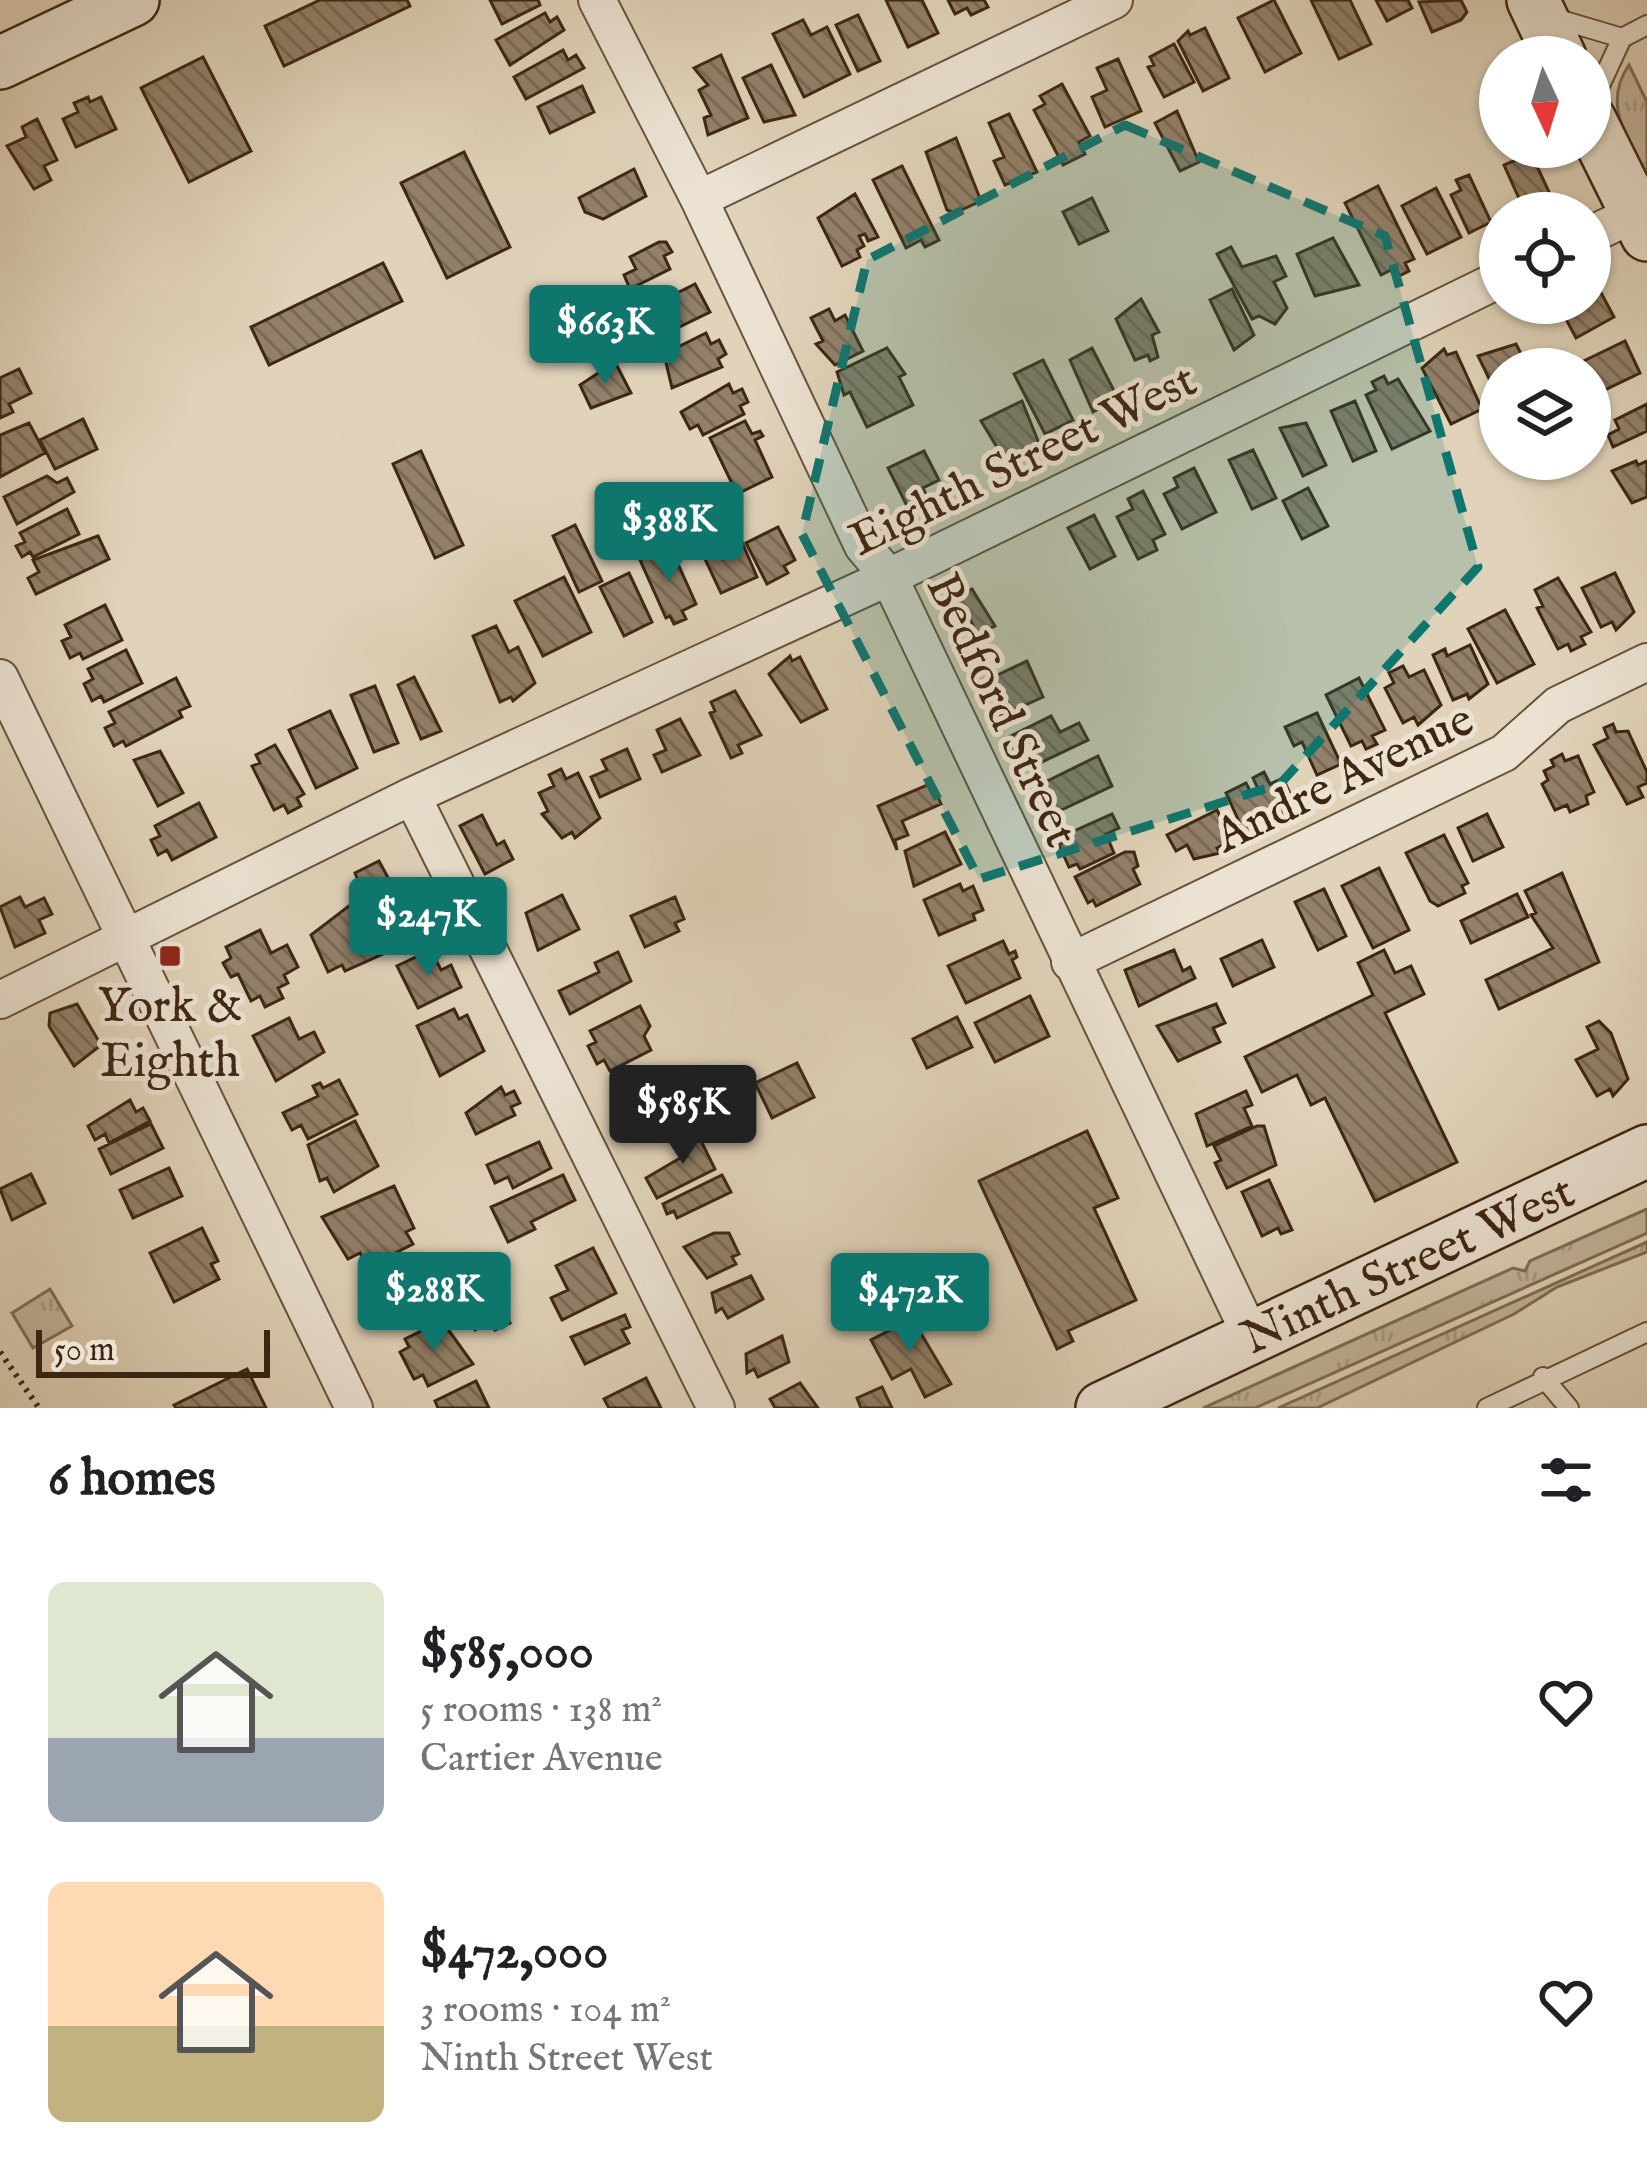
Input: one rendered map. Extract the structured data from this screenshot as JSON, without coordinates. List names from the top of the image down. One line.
{"streets":{"main road":["Ninth Street West"],"street":["Eighth Street West","Bedford Street","Andre Avenue"]},"crossings":[["Eighth Street West","Bedford Street"],["Bedford Street","Andre Avenue"],["Bedford Street","Ninth Street West"]],"places":{"transit":["York & Eighth"]},"scale_bar":"50 m","north":"bottom","page":{"price":["$663K","$388K","$247K","$585K","$288K","$472K"],"scale":"50 m","heading":"6 homes","list":[{"name":"$585,000","note":"5 rooms · 138 m² · Cartier Avenue"},{"name":"$472,000","note":"3 rooms · 104 m² · Ninth Street West"}]}}
